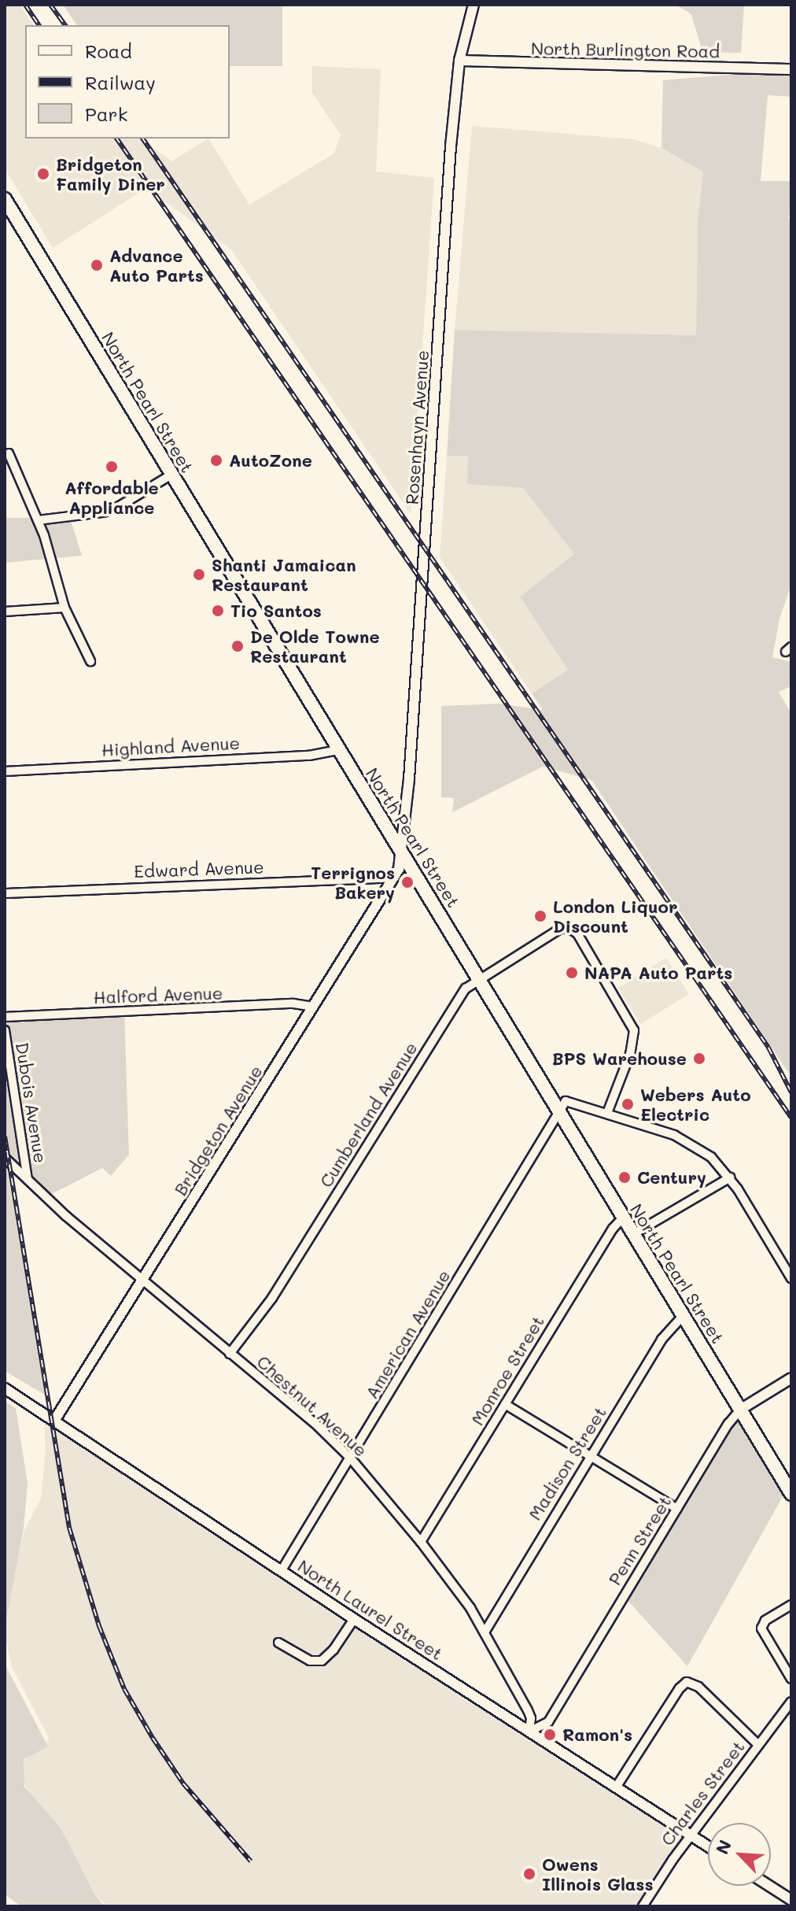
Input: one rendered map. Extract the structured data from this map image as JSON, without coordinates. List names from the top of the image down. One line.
{"streets":{"main road":["North Pearl Street"],"street":["North Burlington Road","Rosenhayn Avenue","Highland Avenue","Edward Avenue","Halford Avenue","Dubois Avenue","Cumberland Avenue","Bridgeton Avenue","American Avenue","Monroe Street","Chestnut Avenue","Madison Street","Penn Street","North Laurel Street","Charles Street"]},"crossings":[["North Burlington Road","Rosenhayn Avenue"],["North Pearl Street","Rosenhayn Avenue"],["North Pearl Street","Highland Avenue"],["North Pearl Street","Cumberland Avenue"],["North Pearl Street","Bridgeton Avenue"],["North Pearl Street","American Avenue"],["North Pearl Street","Monroe Street"],["North Pearl Street","Madison Street"],["North Pearl Street","Penn Street"],["Rosenhayn Avenue","Bridgeton Avenue"],["Edward Avenue","Bridgeton Avenue"],["Halford Avenue","Bridgeton Avenue"],["Dubois Avenue","Chestnut Avenue"],["Cumberland Avenue","Chestnut Avenue"],["Bridgeton Avenue","Chestnut Avenue"],["Bridgeton Avenue","North Laurel Street"],["American Avenue","Chestnut Avenue"],["American Avenue","North Laurel Street"],["Monroe Street","Chestnut Avenue"],["Chestnut Avenue","Madison Street"],["Chestnut Avenue","Penn Street"],["Chestnut Avenue","North Laurel Street"],["Penn Street","North Laurel Street"],["North Laurel Street","Charles Street"]],"places":["Bridgeton Family Diner","Advance Auto Parts","AutoZone","Affordable Appliance","Shanti Jamaican Restaurant","Tio Santos","De Olde Towne Restaurant","Terrignos Bakery","London Liquor Discount","NAPA Auto Parts","BPS Warehouse","Webers Auto Electric","Century","Ramon's","Owens Illinois Glass"],"legend":["Road","Railway","Park"],"north":"top left"}
